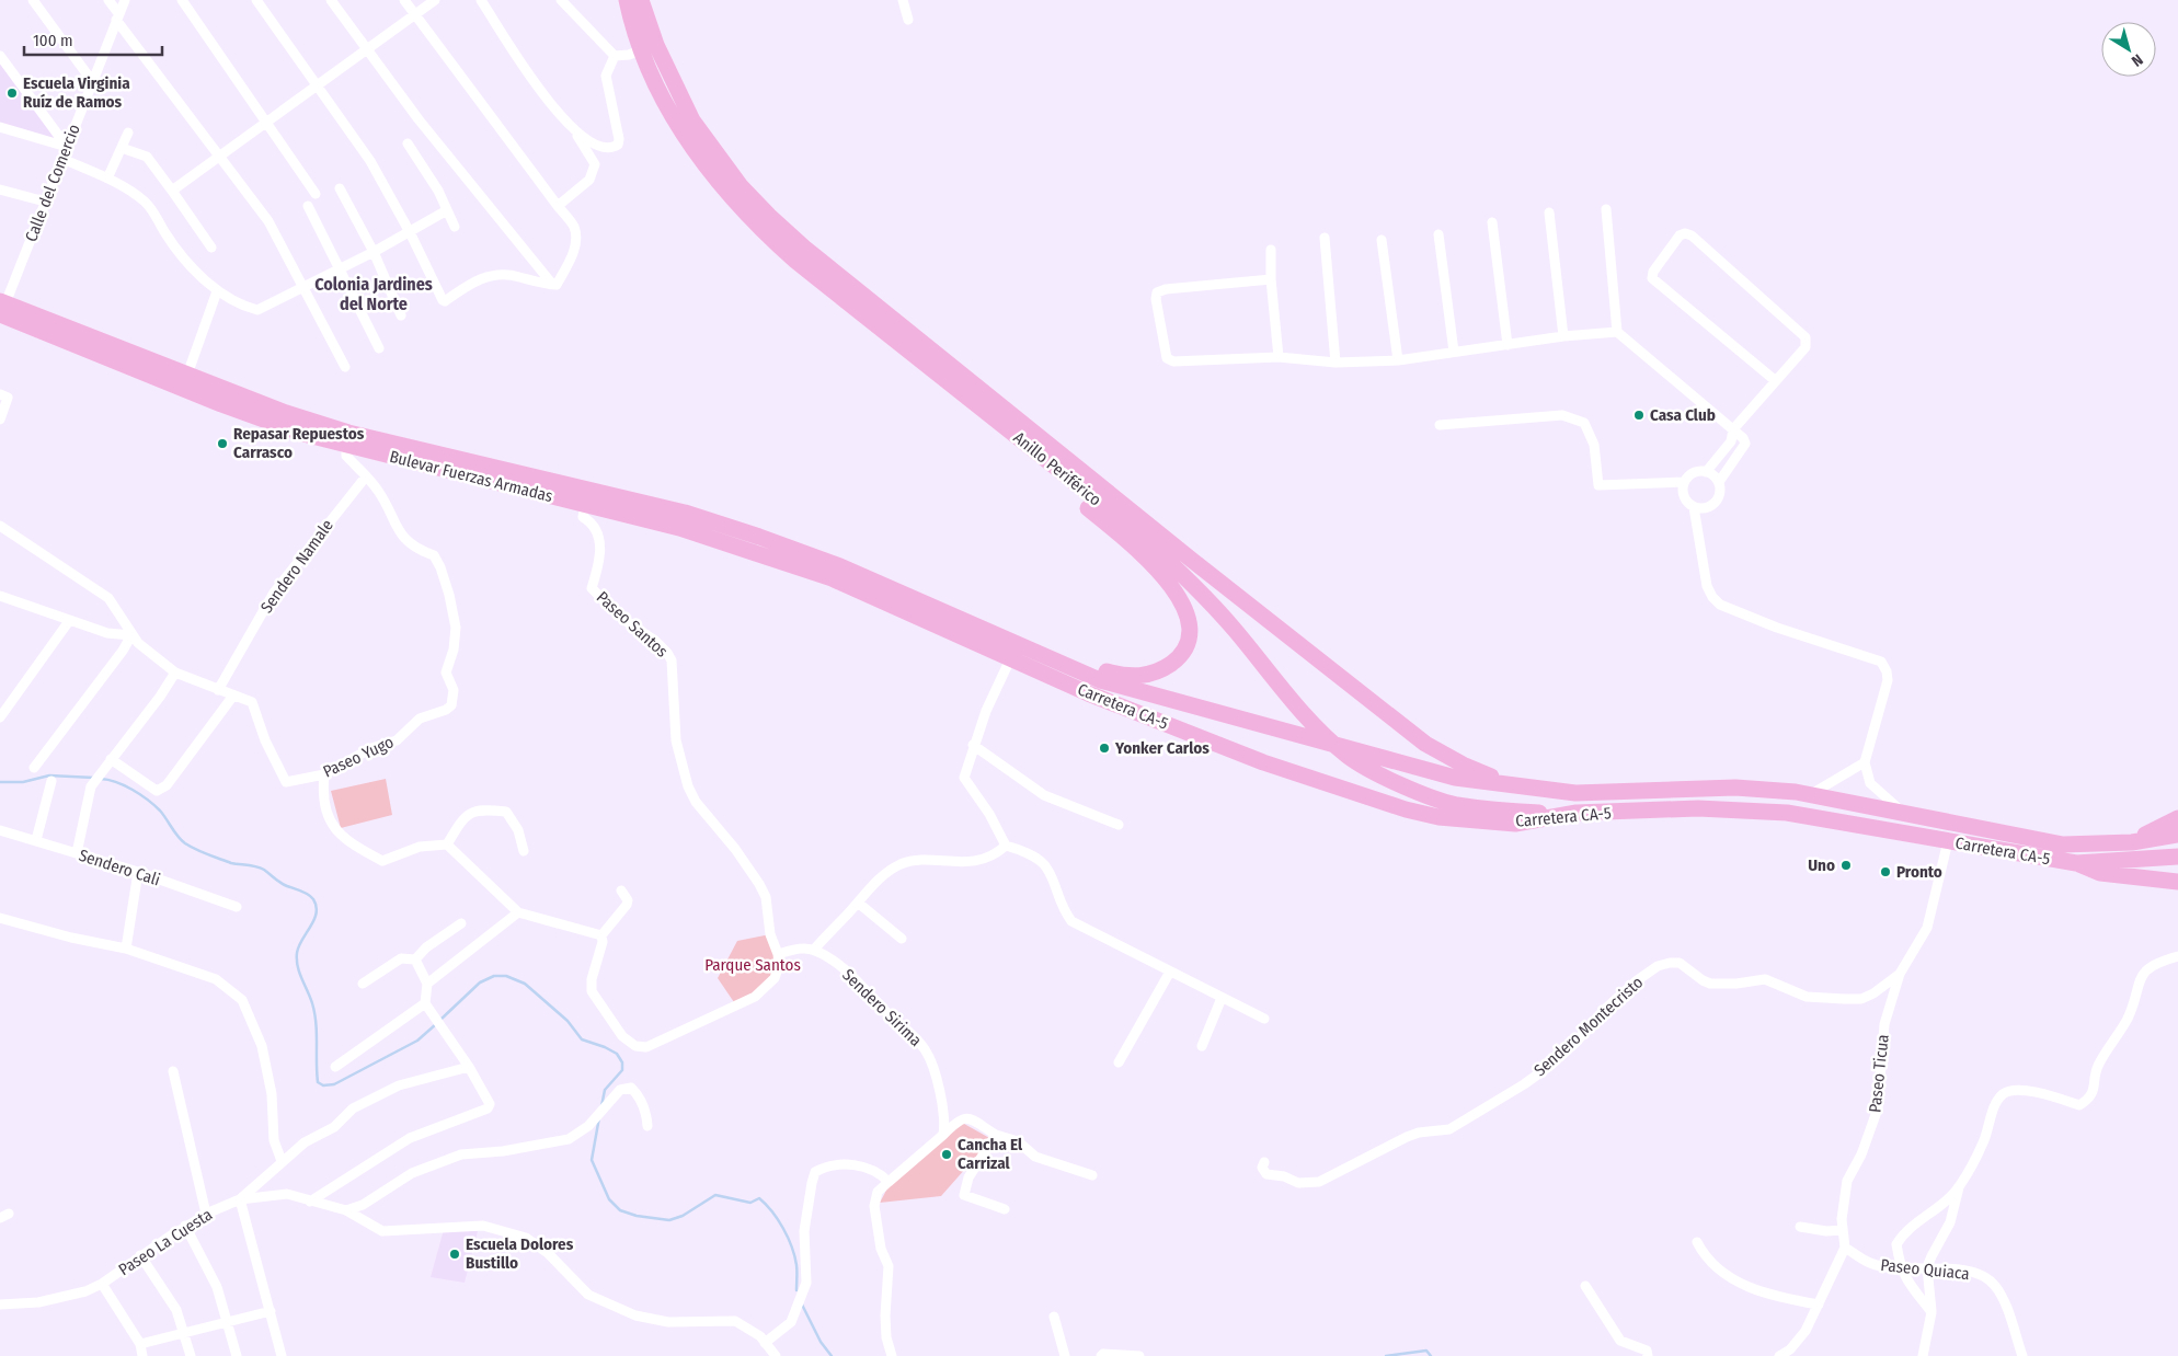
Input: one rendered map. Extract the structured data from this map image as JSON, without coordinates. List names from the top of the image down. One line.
{"streets":{"highway":["Anillo Periférico","Bulevar Fuerzas Armadas","Carretera CA-5"],"street":["Calle del Comercio","Sendero Namale","Paseo Santos","Paseo Yugo","Sendero Cali","Sendero Sirima","Sendero Montecristo","Paseo Ticua","Paseo La Cuesta","Paseo Quiaca"]},"crossings":[["Calle del Comercio","Bulevar Fuerzas Armadas"],["Anillo Periférico","Carretera CA-5"],["Bulevar Fuerzas Armadas","Paseo Santos"],["Bulevar Fuerzas Armadas","Carretera CA-5"],["Bulevar Fuerzas Armadas","Paseo Yugo"],["Sendero Namale","Paseo Yugo"],["Carretera CA-5","Paseo Ticua"],["Sendero Montecristo","Paseo Ticua"],["Paseo Ticua","Paseo Quiaca"]],"districts":["Colonia Jardines del Norte"],"parks":["Parque Santos"],"places":["Escuela Virginia Ruíz de Ramos","Casa Club","Repasar Repuestos Carrasco","Yonker Carlos","Uno","Pronto","Cancha El Carrizal","Escuela Dolores Bustillo"],"scale_bar":"100 m","north":"bottom right"}
